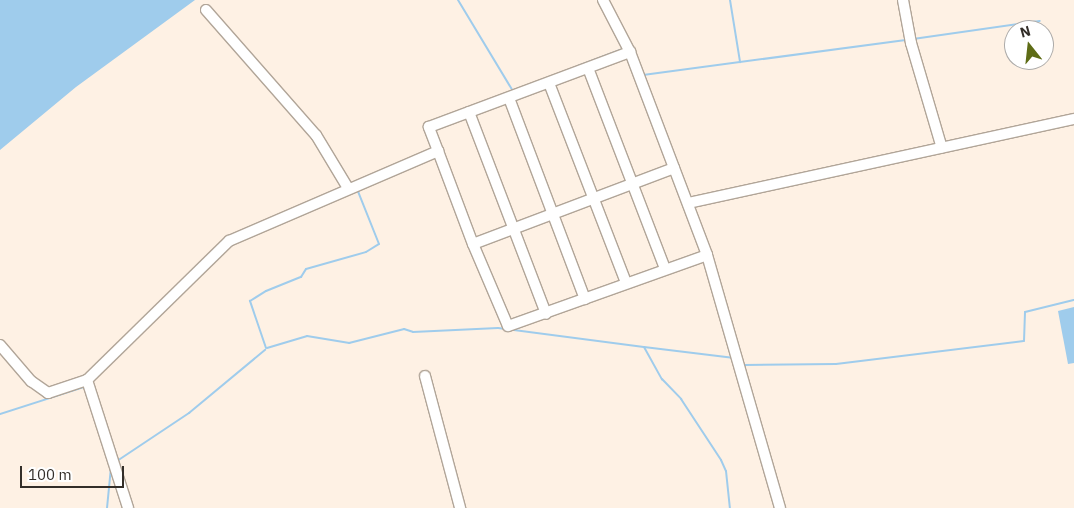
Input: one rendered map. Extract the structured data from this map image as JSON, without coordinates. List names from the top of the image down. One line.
{"scale_bar":"100 m","north":"top"}
